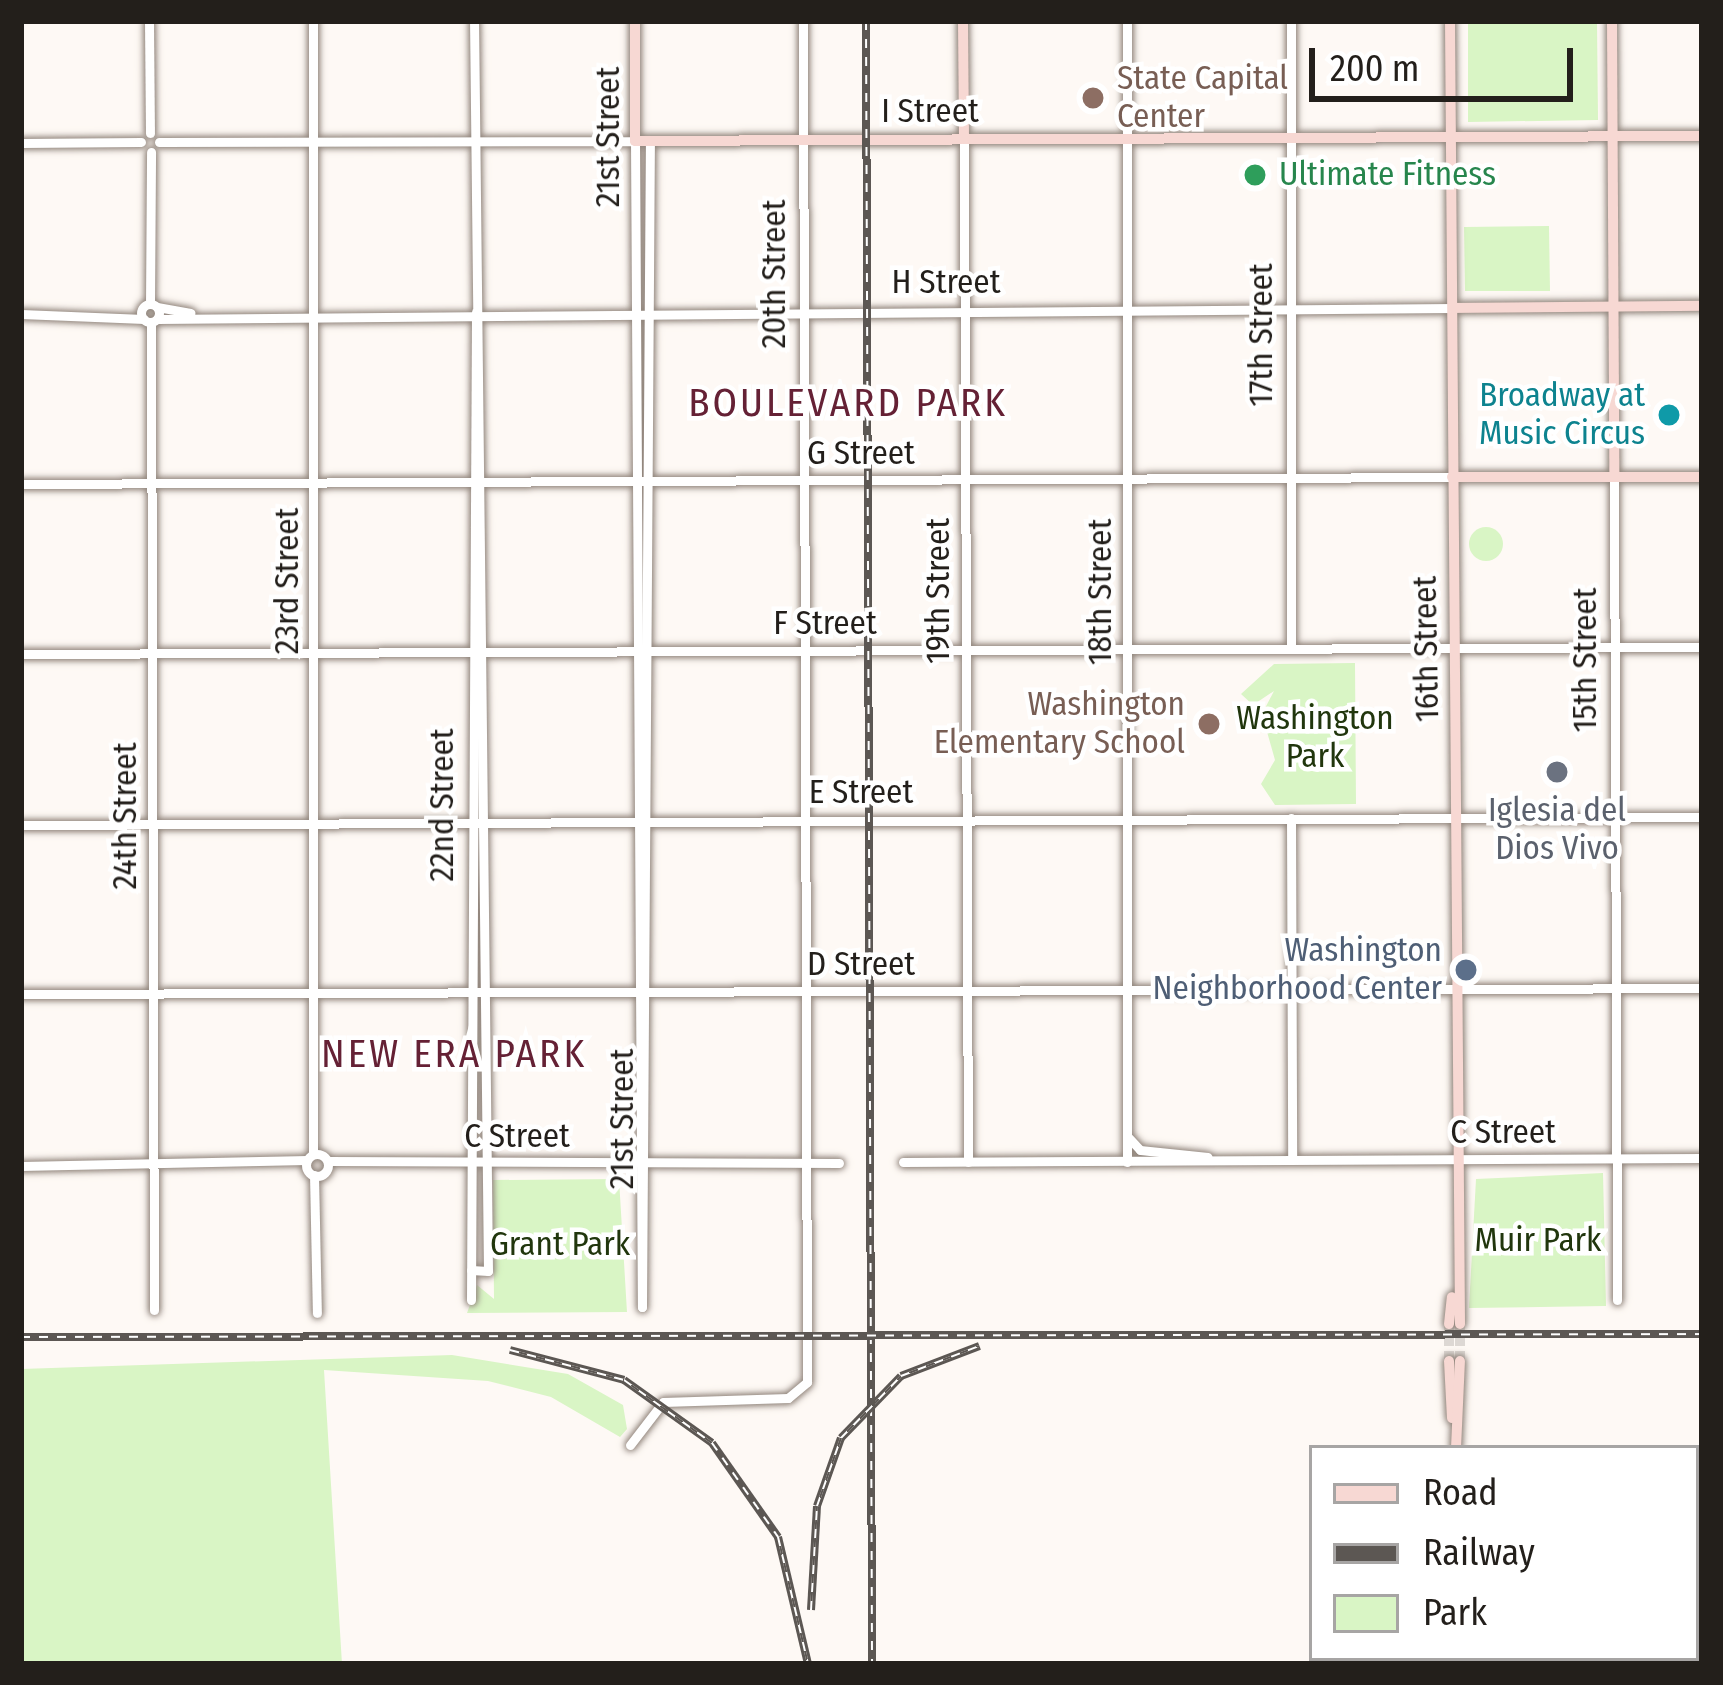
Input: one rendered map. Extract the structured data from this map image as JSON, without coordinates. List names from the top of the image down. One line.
{"streets":{"main road":["I Street","21st Street","H Street","G Street","19th Street","16th Street","15th Street"],"street":["20th Street","17th Street","23rd Street","18th Street","F Street","E Street","22nd Street","24th Street","D Street","C Street"]},"crossings":[["I Street","21st Street"],["I Street","20th Street"],["I Street","17th Street"],["I Street","23rd Street"],["I Street","19th Street"],["I Street","18th Street"],["I Street","16th Street"],["I Street","15th Street"],["I Street","22nd Street"],["I Street","24th Street"],["21st Street","H Street"],["21st Street","G Street"],["21st Street","F Street"],["21st Street","E Street"],["21st Street","D Street"],["21st Street","C Street"],["20th Street","H Street"],["20th Street","G Street"],["20th Street","F Street"],["20th Street","E Street"],["20th Street","D Street"],["20th Street","C Street"],["H Street","17th Street"],["H Street","23rd Street"],["H Street","19th Street"],["H Street","18th Street"],["H Street","16th Street"],["H Street","15th Street"],["H Street","22nd Street"],["H Street","24th Street"],["17th Street","G Street"],["17th Street","F Street"],["G Street","23rd Street"],["G Street","19th Street"],["G Street","18th Street"],["G Street","16th Street"],["G Street","15th Street"],["G Street","22nd Street"],["G Street","24th Street"],["23rd Street","F Street"],["23rd Street","E Street"],["23rd Street","D Street"],["23rd Street","C Street"],["19th Street","F Street"],["19th Street","E Street"],["19th Street","D Street"],["19th Street","C Street"],["18th Street","F Street"],["18th Street","E Street"],["18th Street","D Street"],["18th Street","C Street"],["F Street","16th Street"],["F Street","15th Street"],["F Street","22nd Street"],["F Street","24th Street"],["16th Street","E Street"],["16th Street","D Street"],["16th Street","C Street"],["15th Street","E Street"],["15th Street","D Street"],["15th Street","C Street"],["E Street","22nd Street"],["E Street","24th Street"],["22nd Street","D Street"],["22nd Street","C Street"],["24th Street","D Street"],["24th Street","C Street"]],"districts":["BOULEVARD PARK","NEW ERA PARK"],"parks":["Washington Park","Muir Park","Grant Park"],"places":["State Capital Center","Ultimate Fitness","Broadway at Music Circus","Washington Elementary School","Iglesia del Dios Vivo","Washington Neighborhood Center"],"legend":["Road","Railway","Park"],"scale_bar":"200 m"}
